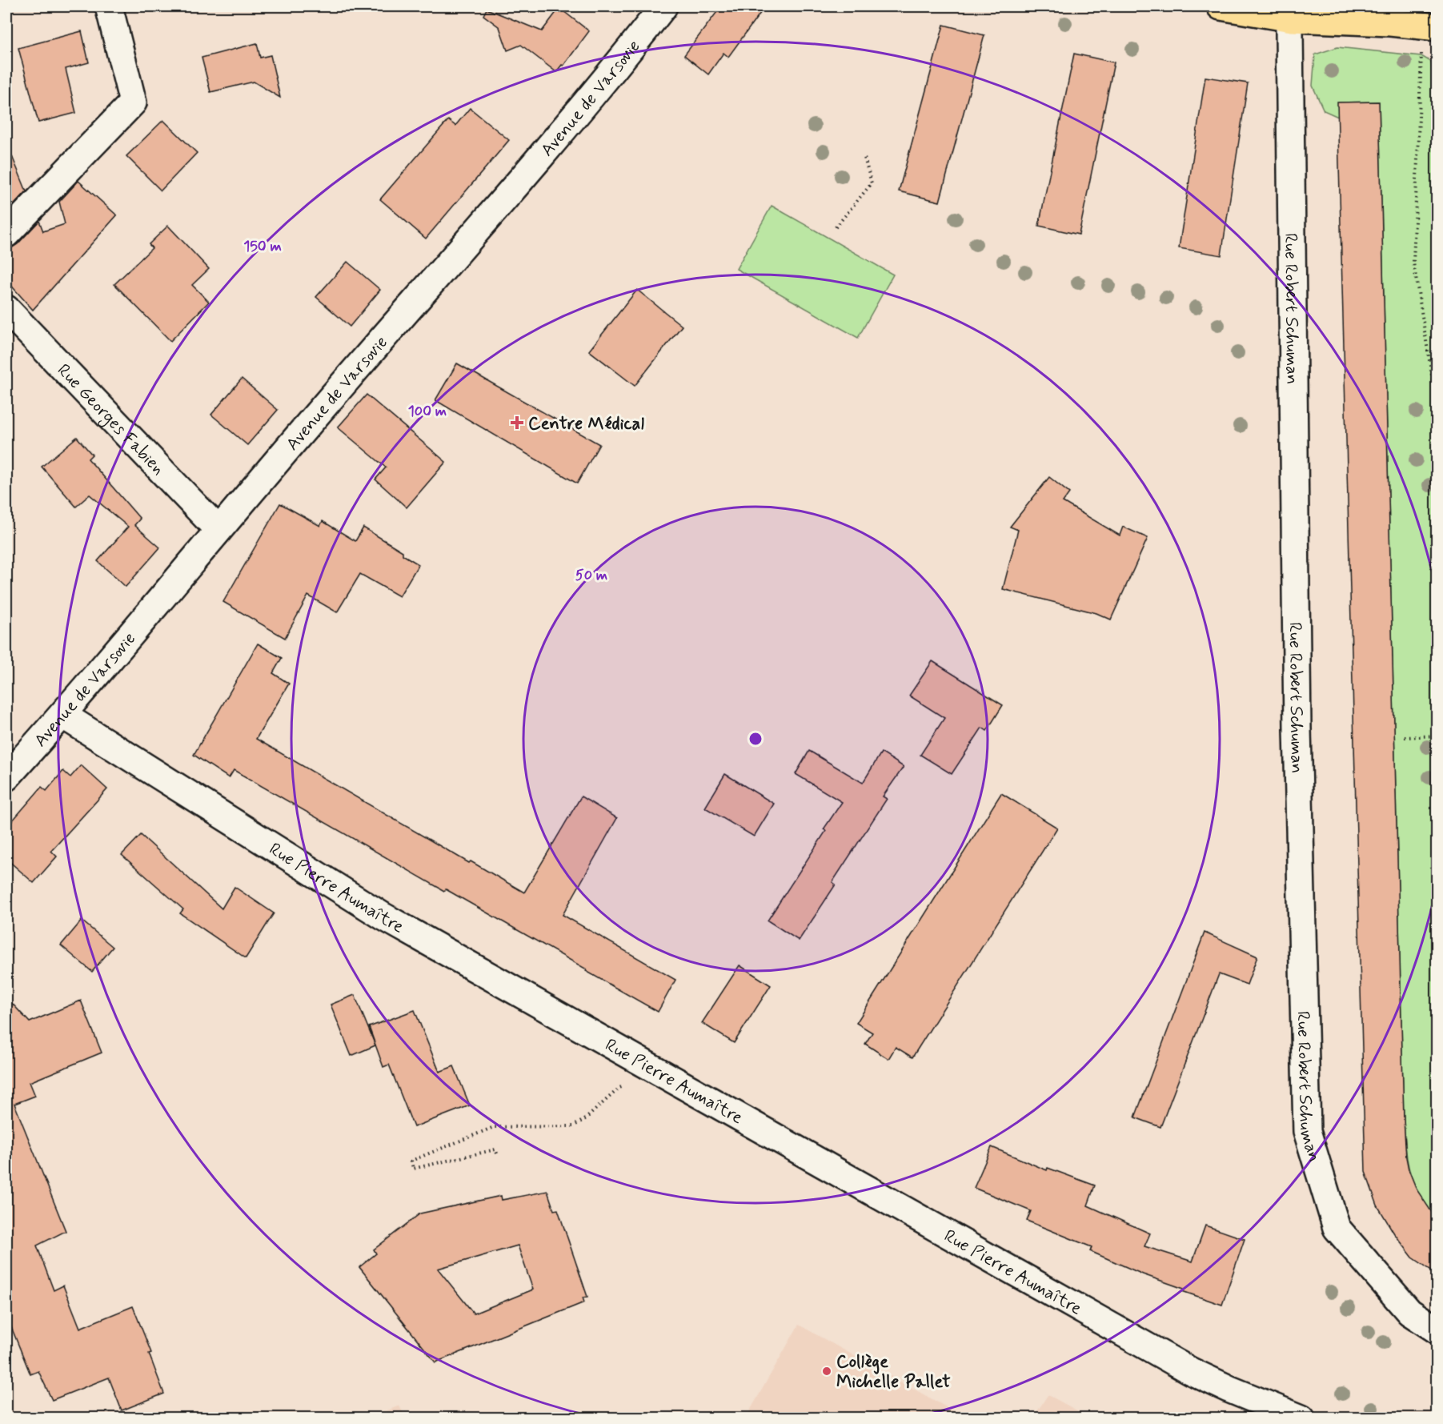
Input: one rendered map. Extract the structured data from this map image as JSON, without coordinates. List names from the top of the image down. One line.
{"streets":{"street":["Avenue de Varsovie","Rue Robert Schuman","Rue Georges Fabien","Rue Pierre Aumaître"]},"crossings":[["Avenue de Varsovie","Rue Georges Fabien"],["Avenue de Varsovie","Rue Pierre Aumaître"]],"places":{"health":["Centre Médical"],"other":["Collège Michelle Pallet"]},"rings":["150 m","100 m","50 m"]}
